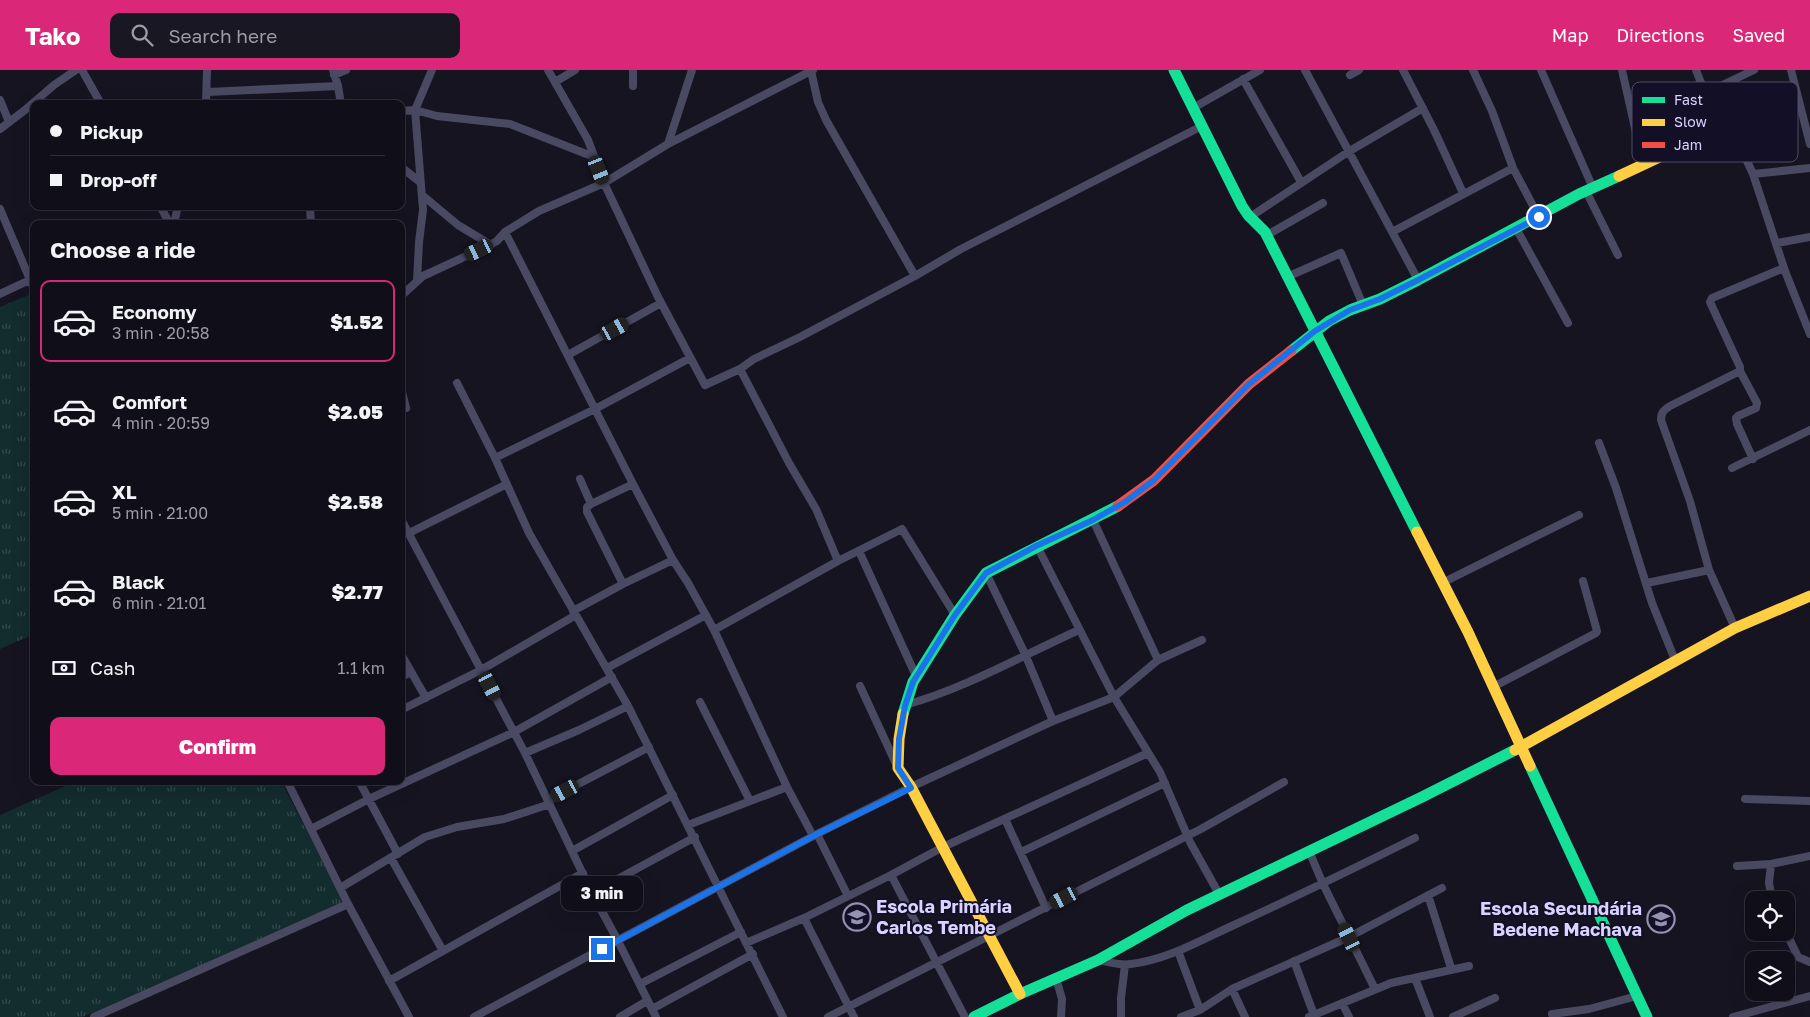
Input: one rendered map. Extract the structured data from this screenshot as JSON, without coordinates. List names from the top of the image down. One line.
{"places":{"school or university":["Escola Primária Carlos Tembe","Escola Secundária Bedene Machava"]},"legend":["Fast","Slow","Jam"],"page":{"header":"Tako","search":"Search here","nav":["Map","Directions","Saved"],"banner":["Pickup","Drop-off"],"heading":"Choose a ride","list":[{"name":"Economy","note":"3 min · 20:58","value":"$1.52"},{"name":"Comfort","note":"4 min · 20:59","value":"$2.05"},{"name":"XL","note":"5 min · 21:00","value":"$2.58"},{"name":"Black","note":"6 min · 21:01","value":"$2.77"}],"pay":["Cash","1.1 km"],"buttons":"Confirm","bubble":"3 min"}}
